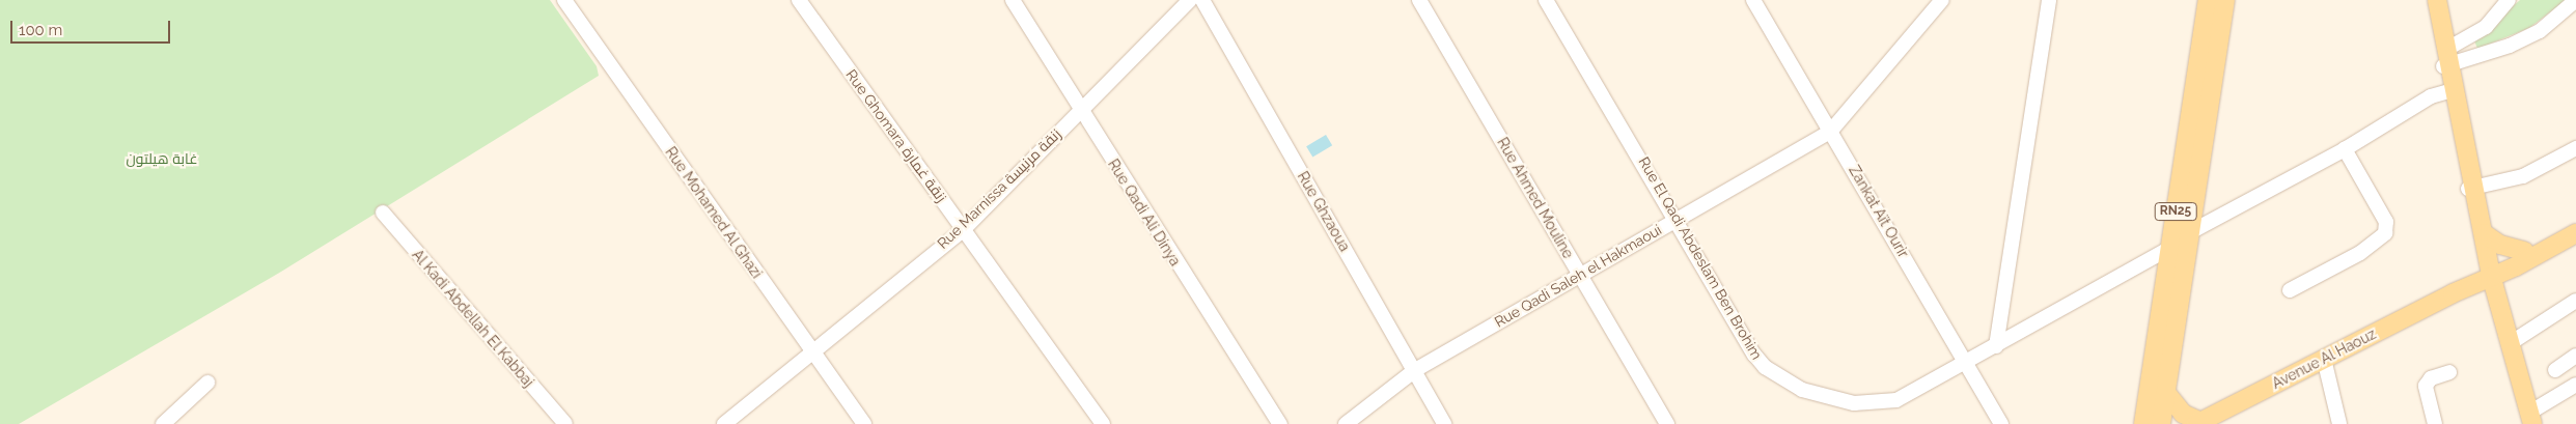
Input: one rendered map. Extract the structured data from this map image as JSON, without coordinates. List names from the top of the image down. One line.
{"streets":{"main road":["RN25","Avenue Al Haouz"],"street":["Rue Ghomara زنقة غمارة","Rue Marnissa زنقة مرنيسة","Rue Ahmed Mouline","Rue Ghzaoua","Zankat Aït Ourir","Rue Mohamed Al Ghazi","Rue Qadi Ali Dinya","Rue El Qadi Abdeslam Ben Brohim","Rue Qadi Saleh el Hakmaoui","Al Kadi Abdellah El Kabbaj"]},"crossings":[["Rue Ghomara زنقة غمارة","Rue Marnissa زنقة مرنيسة"],["Rue Marnissa زنقة مرنيسة","Rue Mohamed Al Ghazi"],["Rue Marnissa زنقة مرنيسة","Rue Qadi Ali Dinya"],["Rue Ahmed Mouline","Rue Qadi Saleh el Hakmaoui"],["Rue Ghzaoua","Rue Qadi Saleh el Hakmaoui"],["Zankat Aït Ourir","Rue El Qadi Abdeslam Ben Brohim"],["Zankat Aït Ourir","Rue Qadi Saleh el Hakmaoui"],["RN25","Rue El Qadi Abdeslam Ben Brohim"],["Rue El Qadi Abdeslam Ben Brohim","Rue Qadi Saleh el Hakmaoui"]],"parks":["غابة هيلتون"],"scale_bar":"100 m"}
